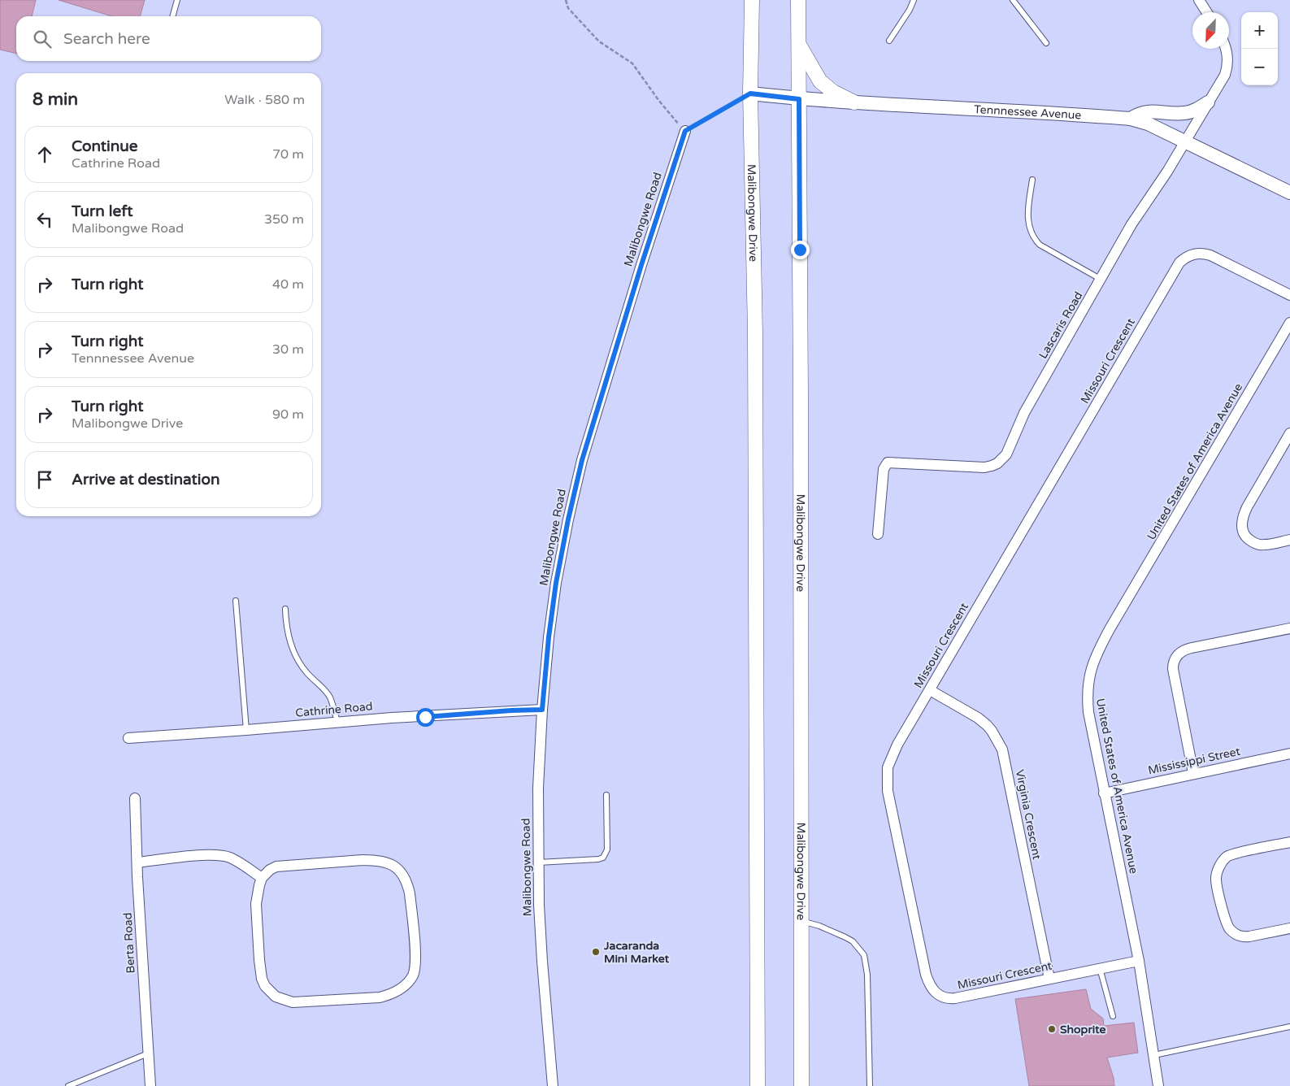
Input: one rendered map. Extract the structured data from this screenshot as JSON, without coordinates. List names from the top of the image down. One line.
{"streets":{"main road":["Malibongwe Drive"],"street":["Tennnessee Avenue","Malibongwe Road","Lascaris Road","Missouri Crescent","United States of America Avenue","Cathrine Road","Mississippi Street","Virginia Crescent","Berta Road"]},"crossings":[["Tennnessee Avenue","Malibongwe Drive"],["Tennnessee Avenue","Lascaris Road"],["Malibongwe Road","Cathrine Road"],["Missouri Crescent","United States of America Avenue"],["Missouri Crescent","Virginia Crescent"],["United States of America Avenue","Mississippi Street"]],"places":["Jacaranda Mini Market","Shoprite"],"north":"bottom left","page":{"map_buttons":["+","−"],"search":"Search here","heading":["8 min","Walk · 580 m"],"list":[["Continue","Cathrine Road","70 m"],["Turn left","Malibongwe Road","350 m"],["Turn right","40 m"],["Turn right","Tennnessee Avenue","30 m"],["Turn right","Malibongwe Drive","90 m"],"Arrive at destination"]}}
